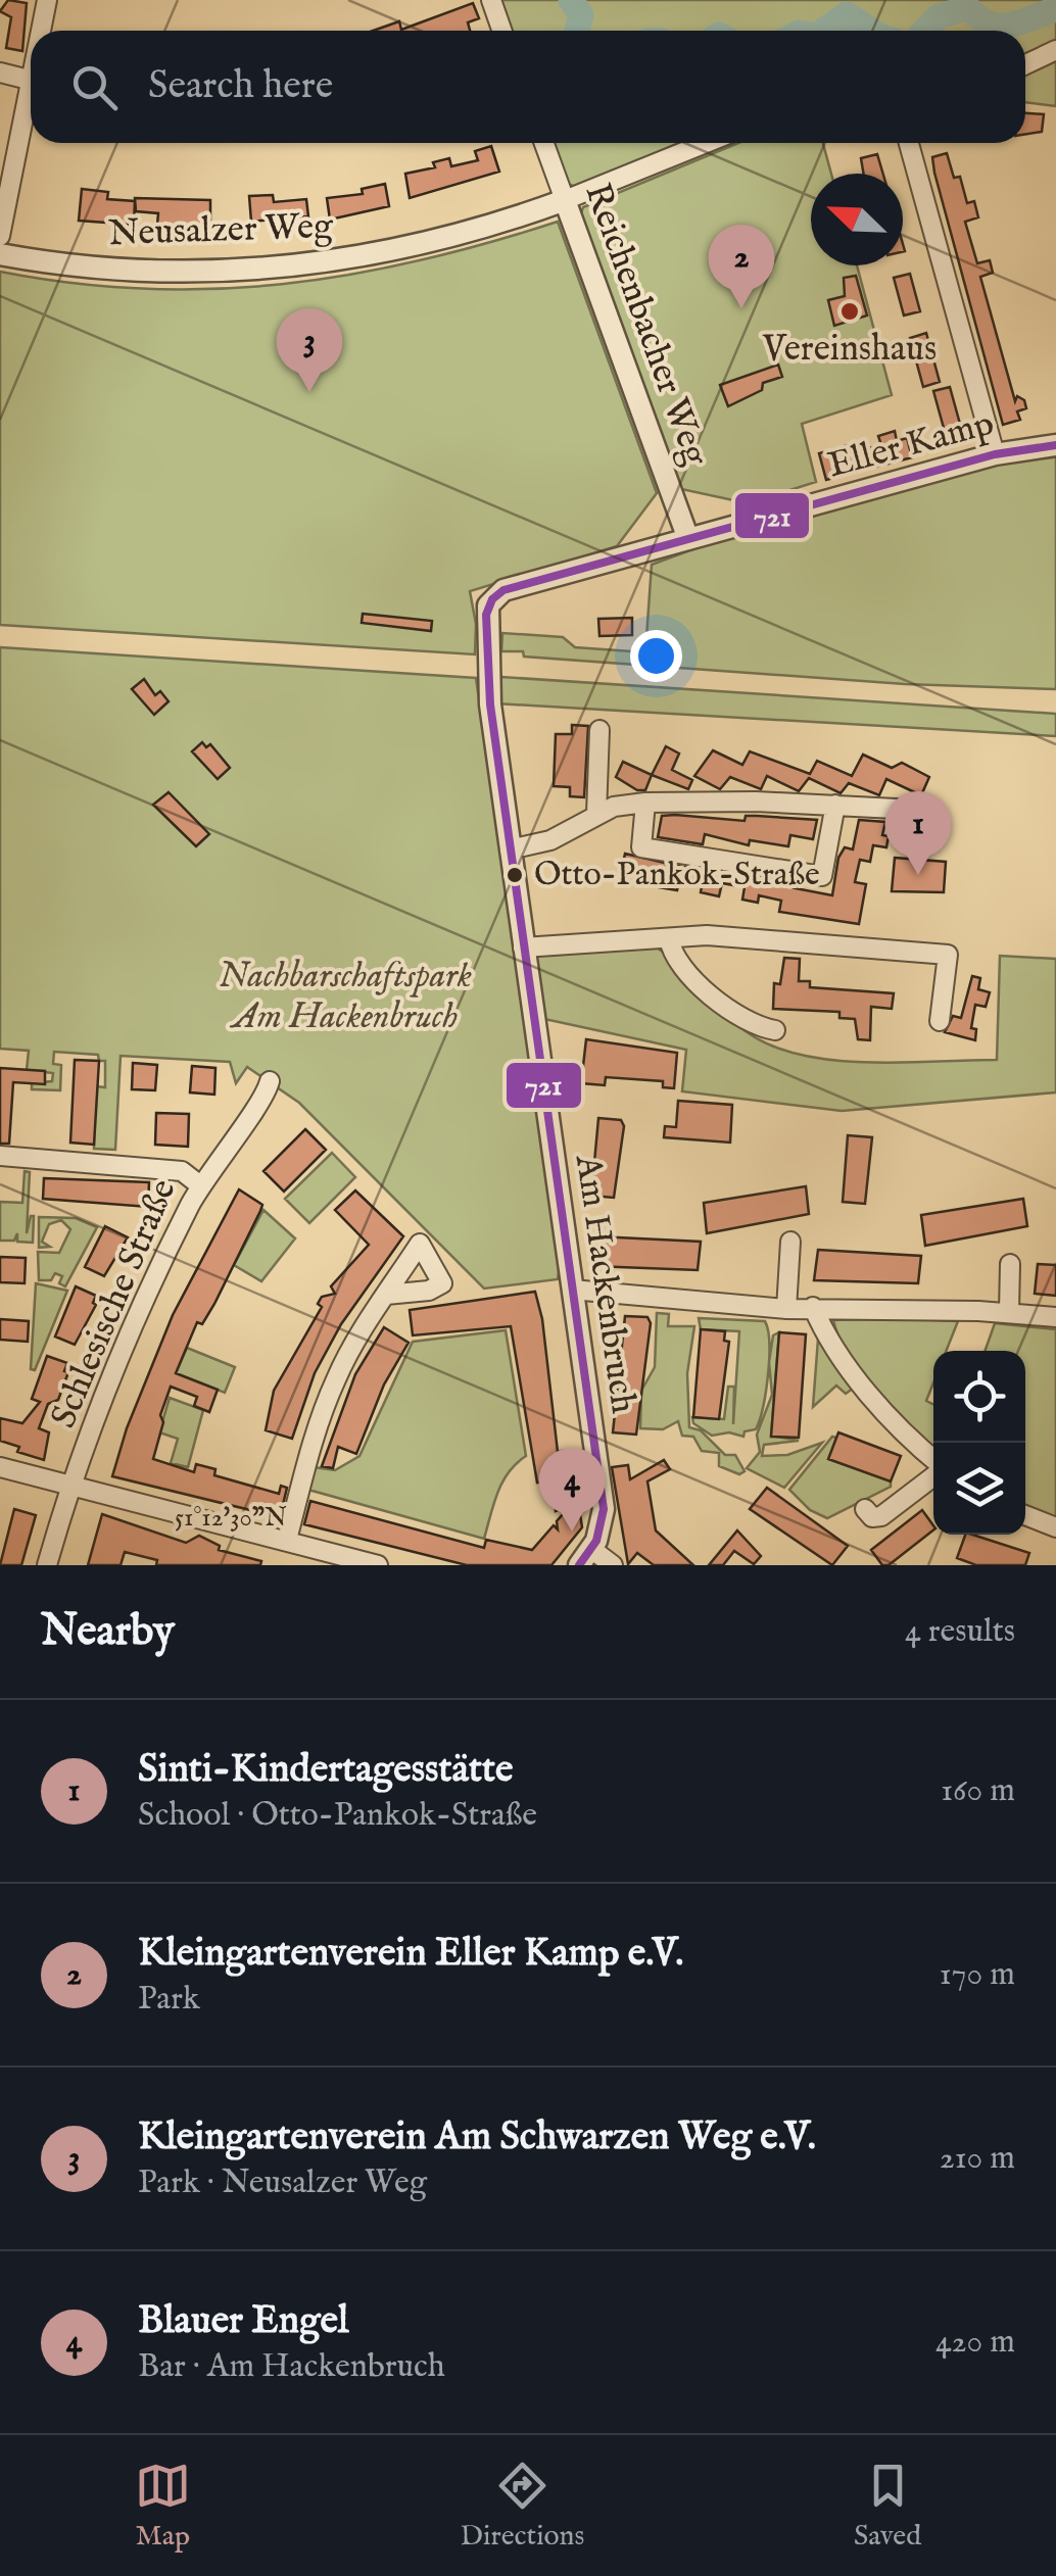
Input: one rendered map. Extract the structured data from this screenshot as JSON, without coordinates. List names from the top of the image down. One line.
{"streets":{"street":["Neusalzer Weg","Reichenbacher Weg","Eller Kamp","Am Hackenbruch","Schlesische Straße"]},"crossings":[["Neusalzer Weg","Reichenbacher Weg"],["Reichenbacher Weg","Eller Kamp"],["Eller Kamp","Am Hackenbruch"]],"parks":["Nachbarschaftspark Am Hackenbruch"],"places":["Vereinshaus","Otto-Pankok-Straße"],"lines":["transit line 721"],"north":"top left","page":{"search":"Search here","pins":["2","3","1","4"],"heading":["Nearby","4 results"],"list":[{"mark":"1","name":"Sinti-Kindertagesstätte","note":"School · Otto-Pankok-Straße","value":"160 m"},{"mark":"2","name":"Kleingartenverein Eller Kamp e.V.","note":"Park","value":"170 m"},{"mark":"3","name":"Kleingartenverein Am Schwarzen Weg e.V.","note":"Park · Neusalzer Weg","value":"210 m"},{"mark":"4","name":"Blauer Engel","note":"Bar · Am Hackenbruch","value":"420 m"}],"nav":["Map","Directions","Saved"]},"coordinates":["51°12'30\"N"]}
